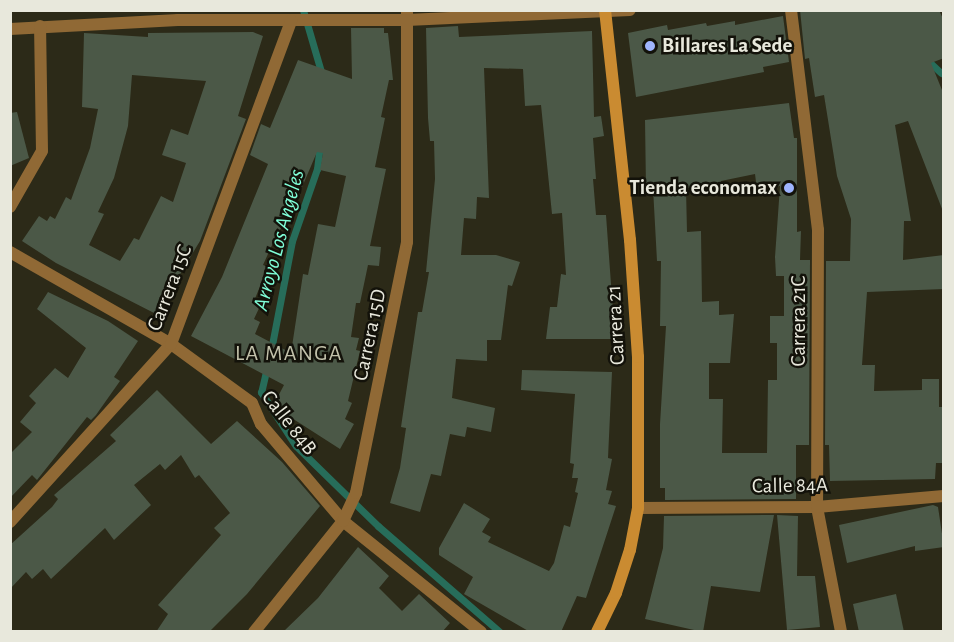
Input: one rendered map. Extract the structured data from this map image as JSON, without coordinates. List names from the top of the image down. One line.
{"streets":{"street":["Carrera 15C","Carrera 21C","Carrera 21","Carrera 15D","Calle 84B","Calle 84A"]},"crossings":[["Carrera 15C","Calle 84B"],["Carrera 21C","Calle 84A"],["Carrera 21","Calle 84A"],["Carrera 15D","Calle 84B"]],"districts":["LA MANGA"],"water":["Arroyo Los Angeles"],"places":["Billares La Sede","Tienda economax"]}
